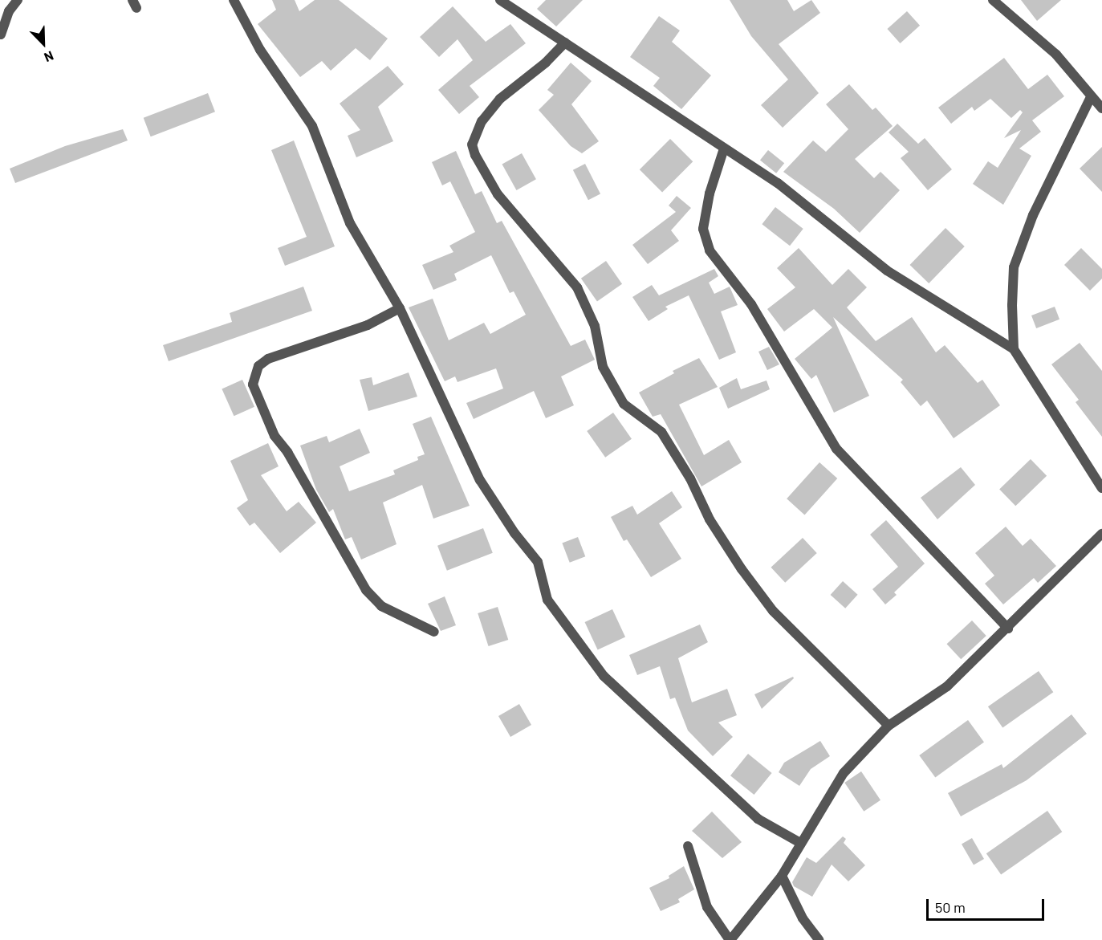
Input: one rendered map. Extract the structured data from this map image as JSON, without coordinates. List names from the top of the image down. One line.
{"scale_bar":"50 m","north":"bottom right"}
